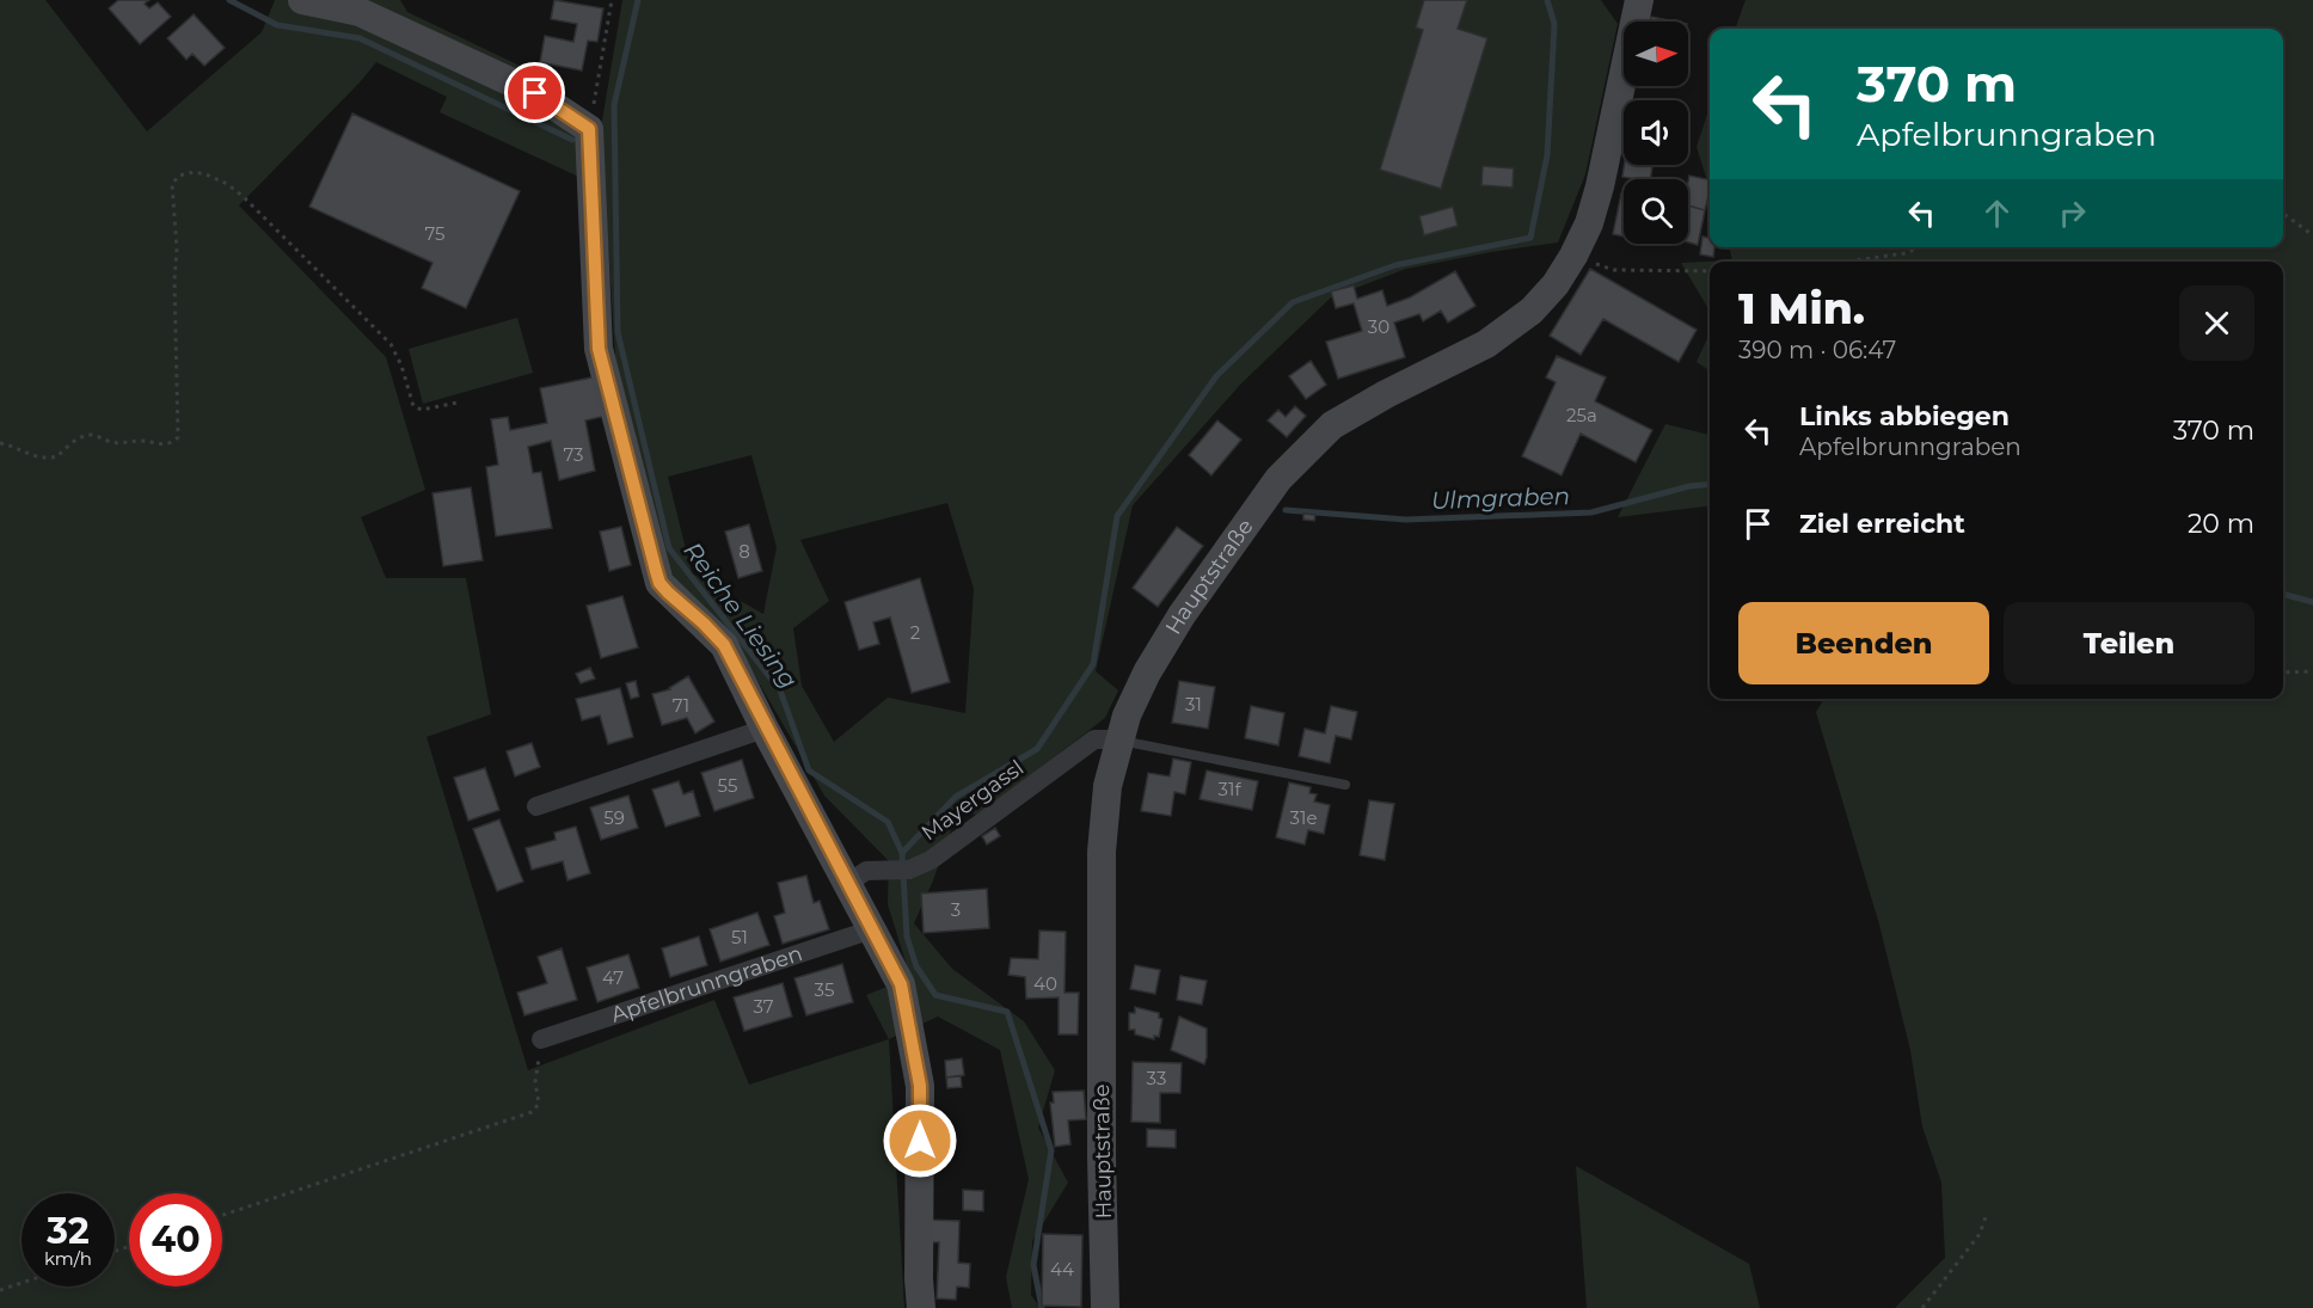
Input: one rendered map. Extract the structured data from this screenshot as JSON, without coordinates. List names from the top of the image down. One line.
{"streets":{"street":["Hauptstraße","Mayergassl","Apfelbrunngraben"]},"crossings":[["Hauptstraße","Mayergassl"]],"water":["Ulmgraben","Reiche Liesing"],"house_numbers":["75","30","25a","73","8","2","31","71","55","31f","59","31e","3","51","47","40","35","37","33","44"],"north":"right","page":{"turn":["370 m","Apfelbrunngraben"],"heading":["1 Min.","390 m · 06:47"],"list":[{"name":"Links abbiegen","note":"Apfelbrunngraben","value":"370 m"},{"name":"Ziel erreicht","value":"20 m"}],"buttons":["Beenden","Teilen"],"speed":"32 km/h","limit":"40"}}
